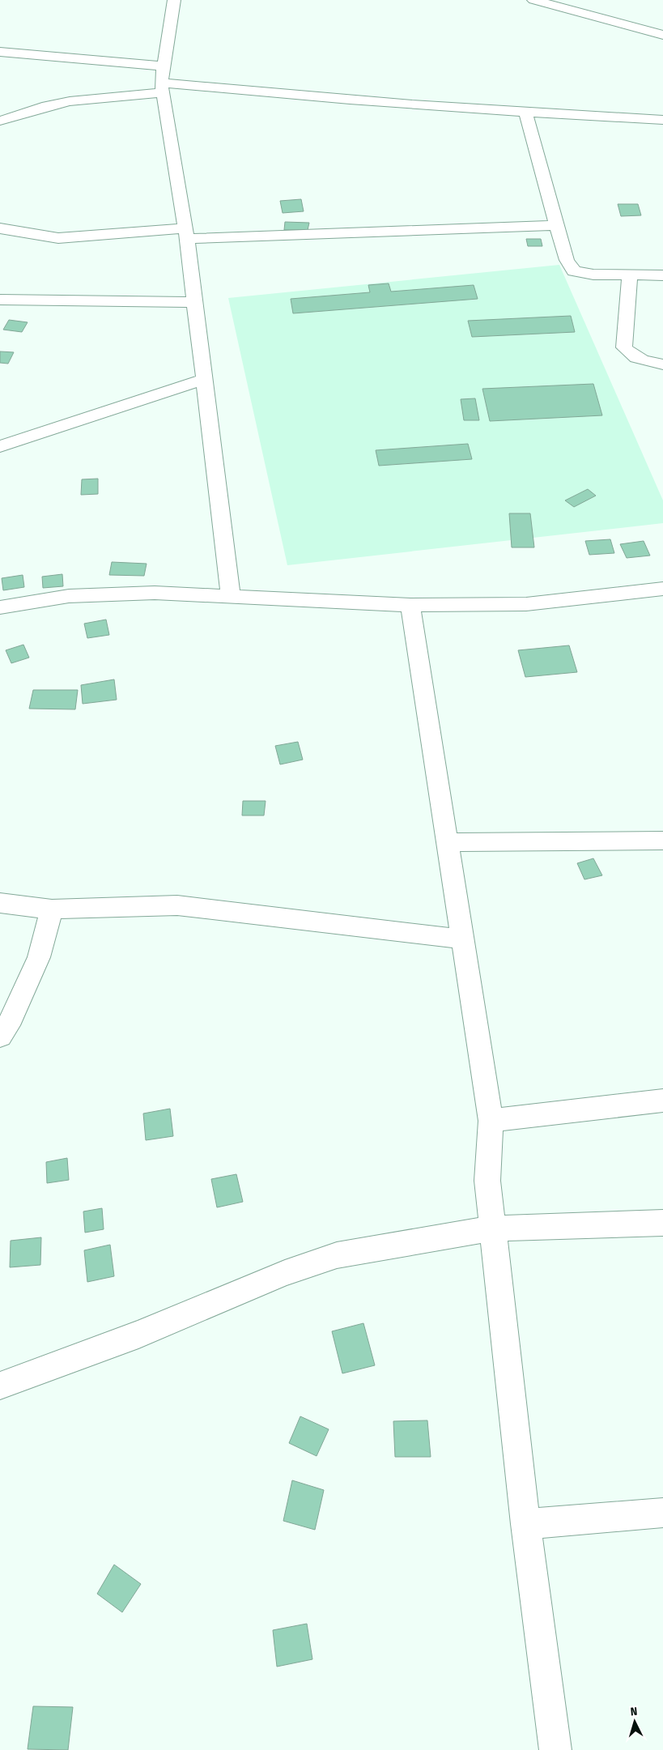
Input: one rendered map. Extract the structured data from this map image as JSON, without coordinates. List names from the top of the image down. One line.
{"north":"top"}
